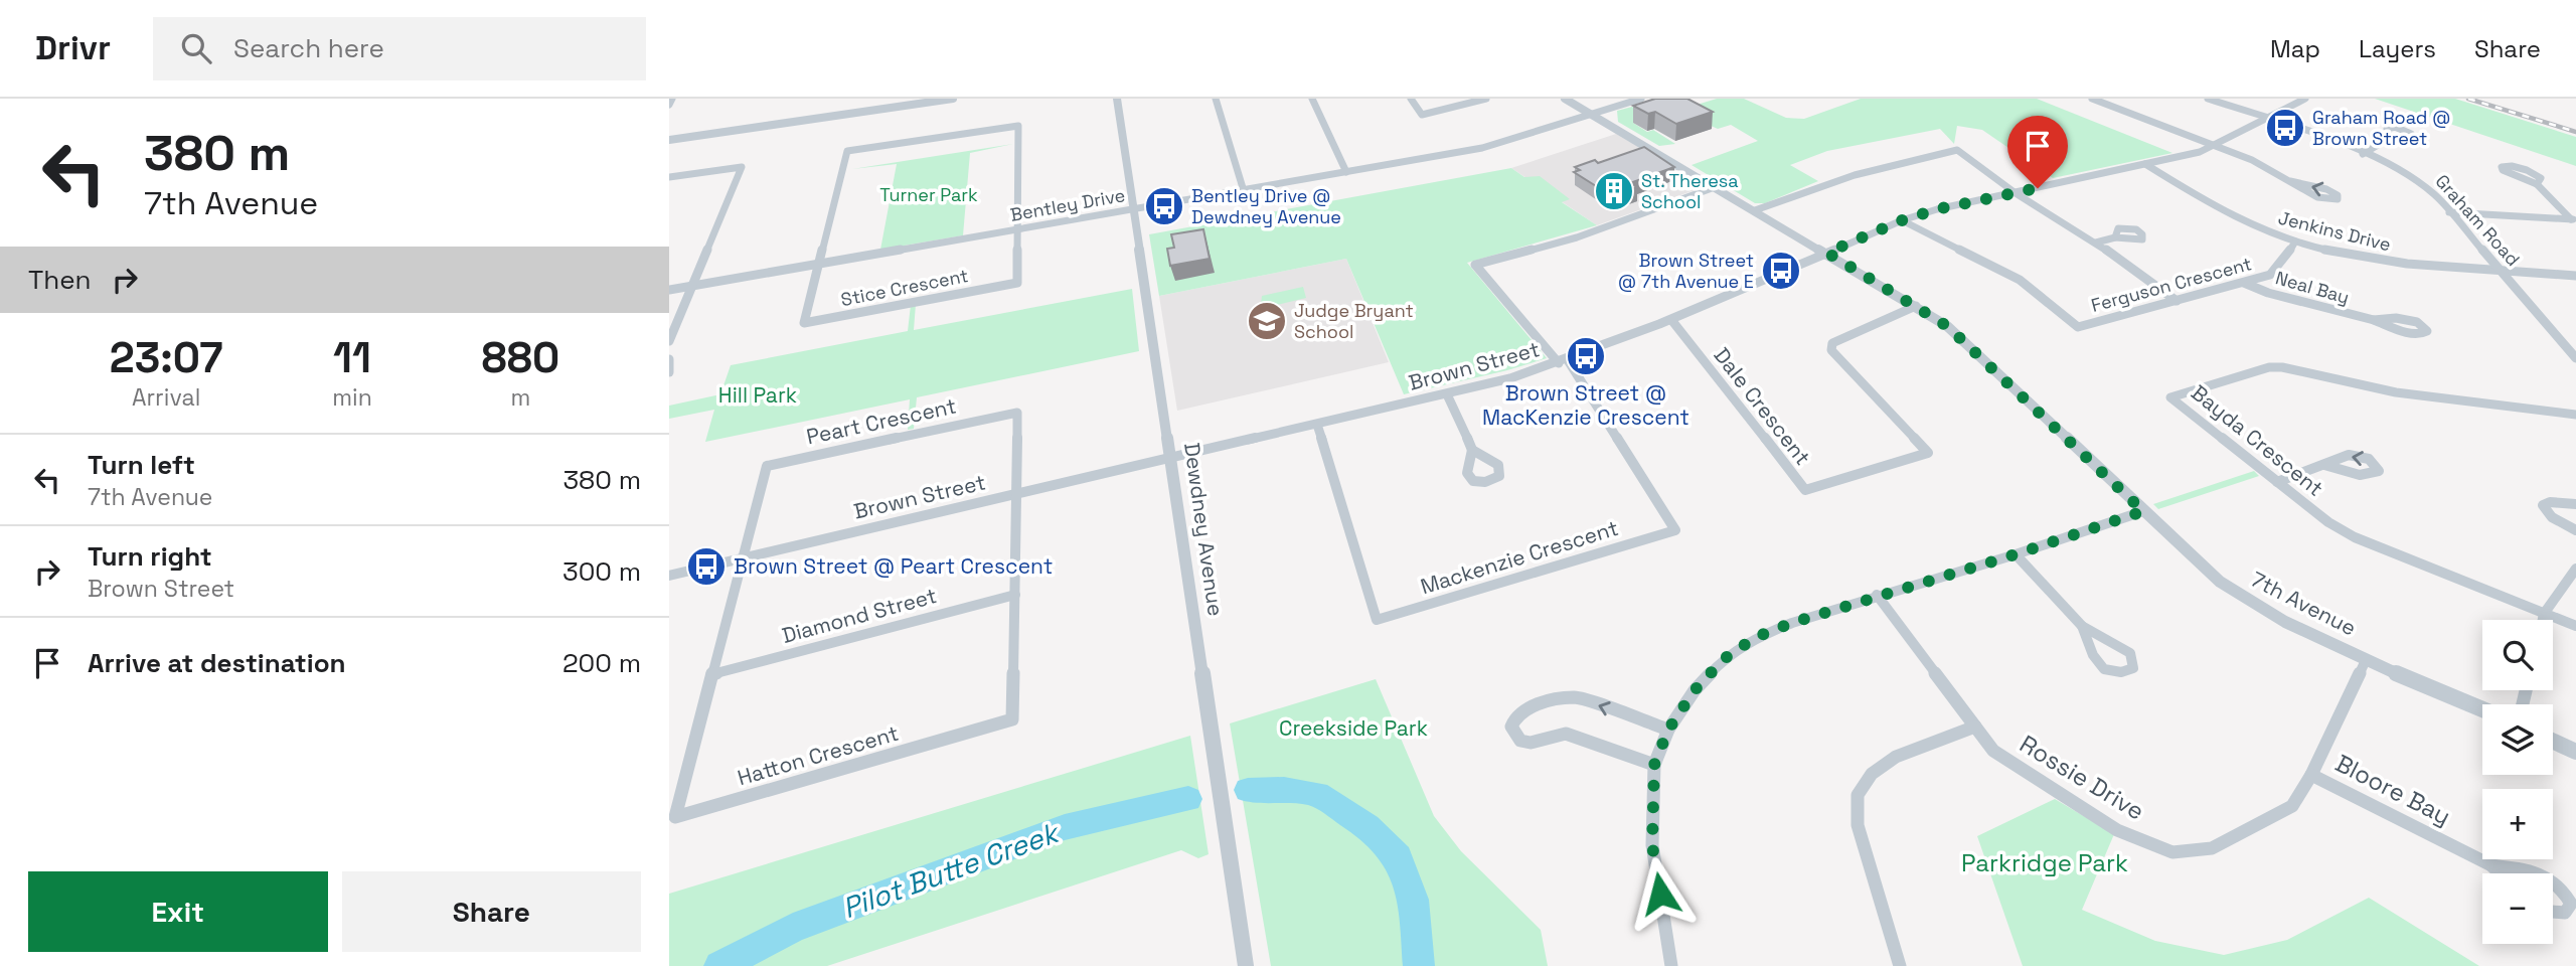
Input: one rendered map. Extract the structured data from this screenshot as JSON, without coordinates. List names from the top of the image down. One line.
{"streets":{"street":["Bentley Drive","Graham Road","Jenkins Drive","Ferguson Crescent","Stice Crescent","Neal Bay","Brown Street","Dale Crescent","Peart Crescent","Bayda Crescent","Dewdney Avenue","Mackenzie Crescent","7th Avenue","Diamond Street","Hatton Crescent","Rossie Drive","Bloore Bay"]},"crossings":[["Bentley Drive","Stice Crescent"],["Bentley Drive","Dewdney Avenue"],["Bentley Drive","7th Avenue"],["Graham Road","Jenkins Drive"],["Graham Road","Brown Street"],["Jenkins Drive","Ferguson Crescent"],["Jenkins Drive","Brown Street"],["Ferguson Crescent","Neal Bay"],["Ferguson Crescent","Brown Street"],["Brown Street","Dale Crescent"],["Brown Street","Peart Crescent"],["Brown Street","Dewdney Avenue"],["Brown Street","Mackenzie Crescent"],["Brown Street","7th Avenue"],["Brown Street","Hatton Crescent"],["Dale Crescent","7th Avenue"],["Peart Crescent","Hatton Crescent"],["7th Avenue","Rossie Drive"],["Diamond Street","Hatton Crescent"],["Rossie Drive","Bloore Bay"]],"water":["Pilot Butte Creek"],"parks":["Turner Park","Hill Park","Creekside Park","Parkridge Park"],"places":{"bus stop":["Graham Road @ Brown Street","Bentley Drive @ Dewdney Avenue","Brown Street @ 7th Avenue E","Brown Street @ MacKenzie Crescent","Brown Street @ Peart Crescent"],"building":["St. Theresa School"],"school or university":["Judge Bryant School"]},"page":{"header":"Drivr","search":"Search here","nav":["Map","Layers","Share"],"turn":["380 m","7th Avenue"],"then":"Then","eta":["23:07","Arrival","11","min","880","m"],"list":[{"name":"Turn left","note":"7th Avenue","value":"380 m"},{"name":"Turn right","note":"Brown Street","value":"300 m"},{"name":"Arrive at destination","value":"200 m"}],"map_buttons":["+","−"],"buttons":["Exit","Share"]}}
